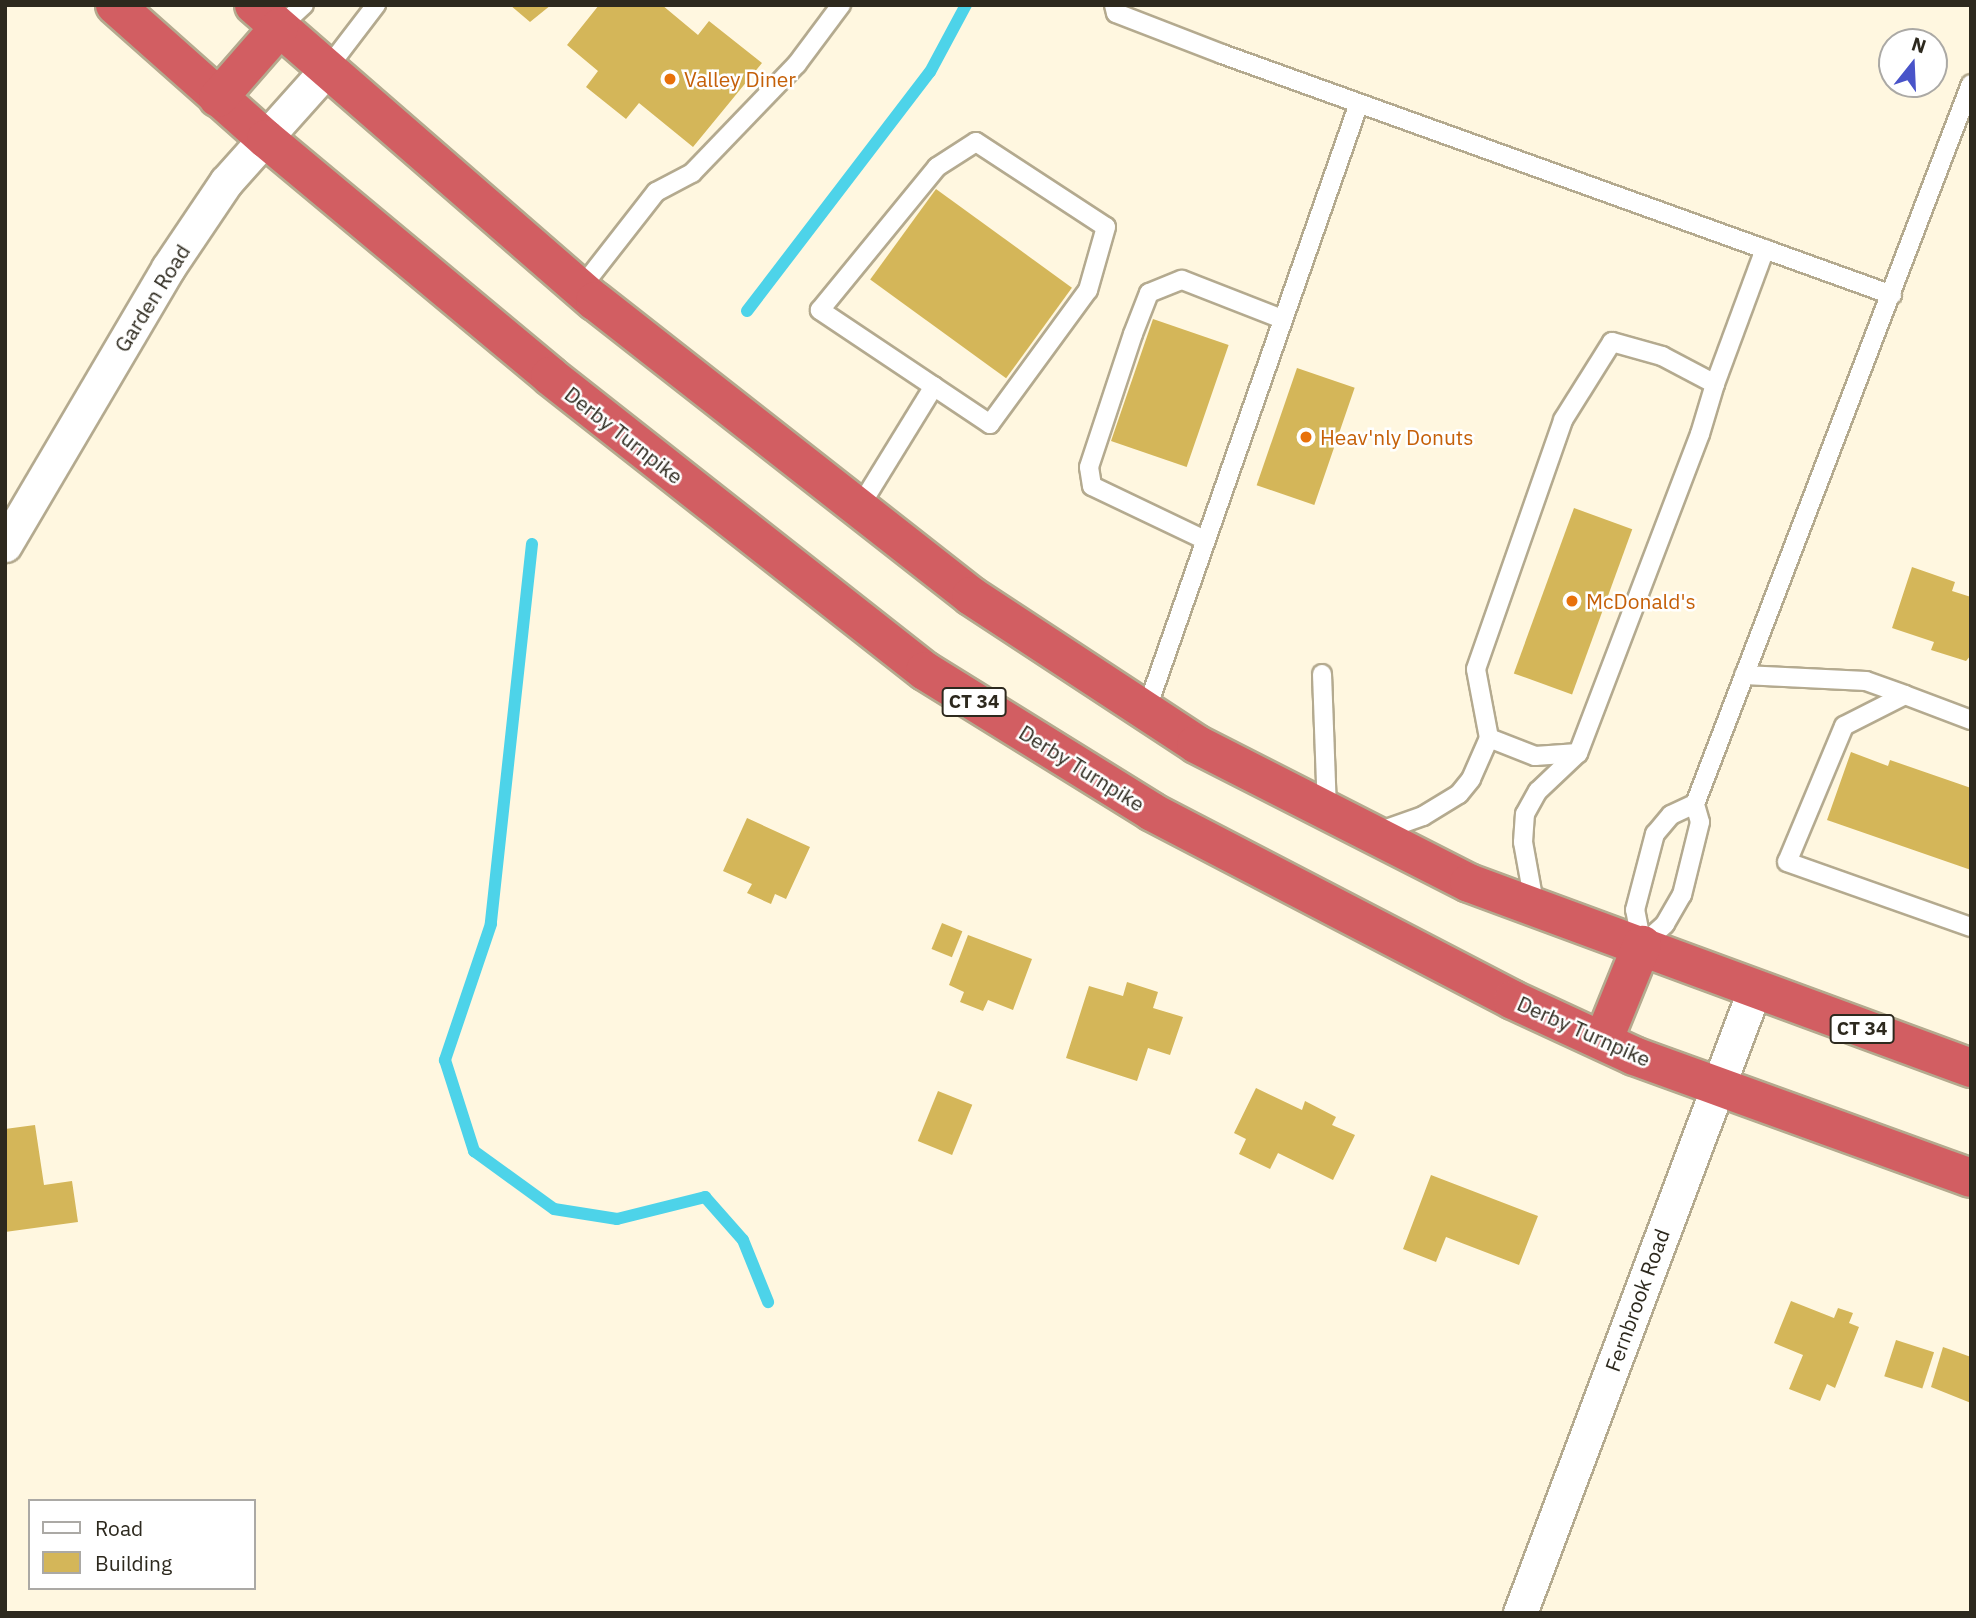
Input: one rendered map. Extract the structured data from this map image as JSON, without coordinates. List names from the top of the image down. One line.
{"streets":{"highway":["Derby Turnpike","CT 34"],"street":["Garden Road","Fernbrook Road"]},"crossings":[["Garden Road","Derby Turnpike"],["Garden Road","CT 34"],["Derby Turnpike","Fernbrook Road"],["CT 34","Fernbrook Road"]],"places":["Valley Diner","Heav'nly Donuts","McDonald's"],"legend":["Road","Building"],"north":"top"}
